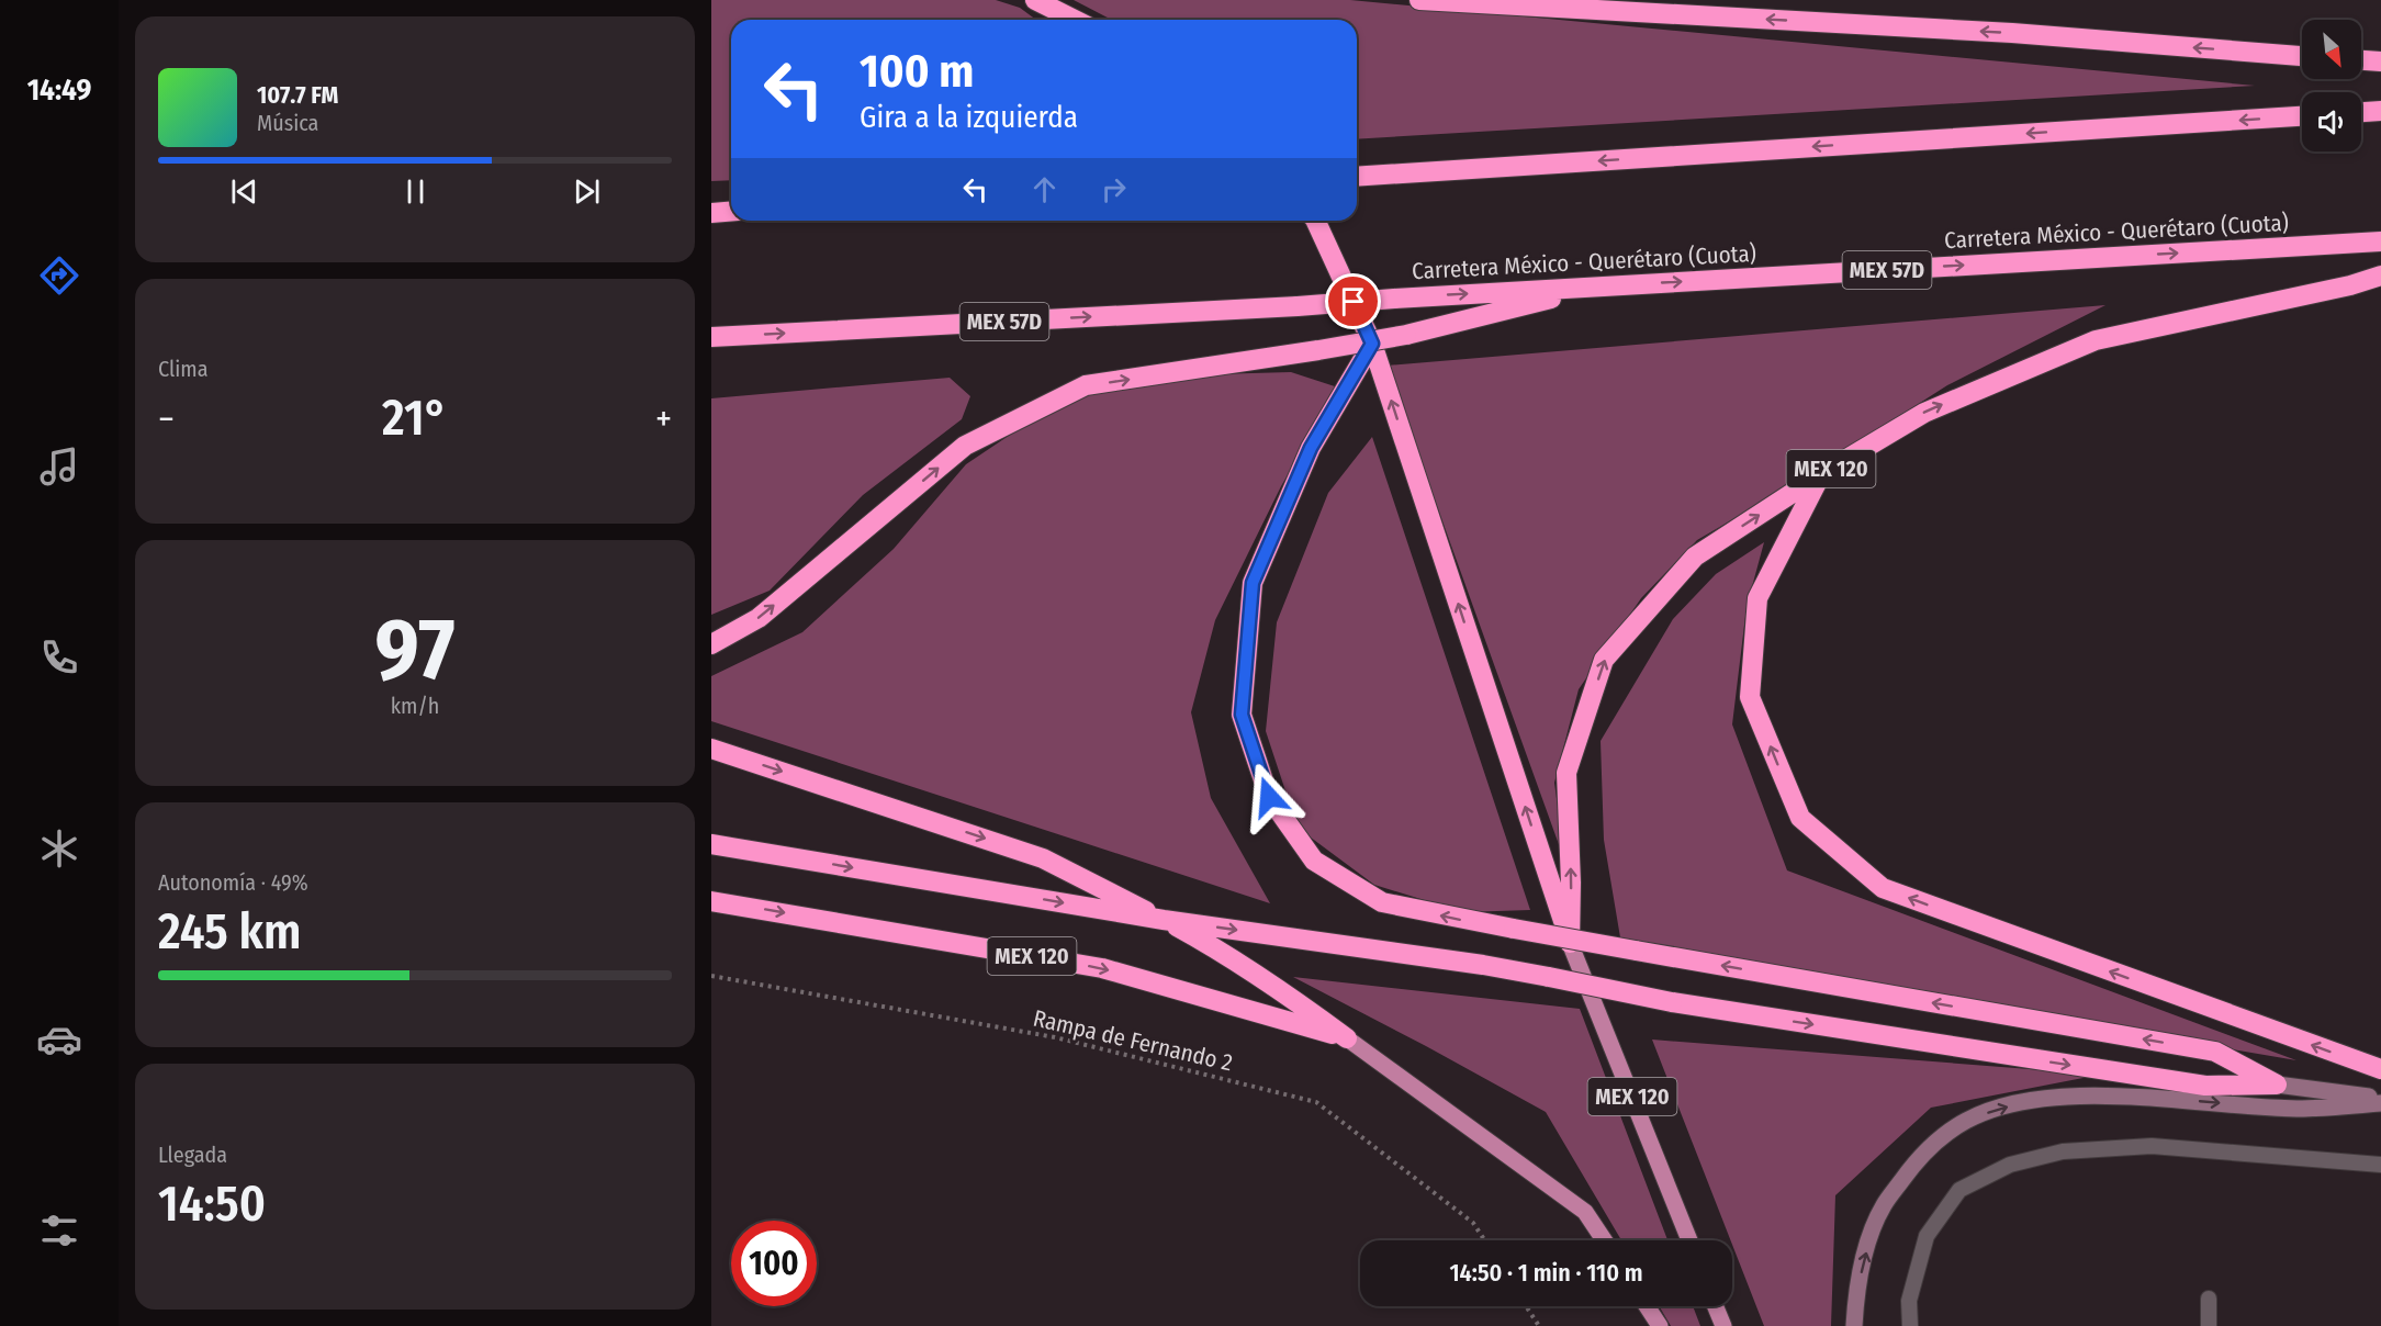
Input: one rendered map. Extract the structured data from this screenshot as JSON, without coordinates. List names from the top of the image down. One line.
{"streets":{"highway":["Carretera México - Querétaro (Cuota)","MEX 57D","MEX 120"],"path":["Rampa de Fernando 2"]},"north":"bottom right","page":{"tabs":"14:49","turn":["100 m","Gira a la izquierda"],"song":["107.7 FM","Música"],"tile":["Clima",["97","km/h"],["Autonomía · 49%","245 km"],["Llegada","14:50"]],"heat":["−","21°","+"],"limit":"100","trip":"14:50 · 1 min · 110 m"}}
